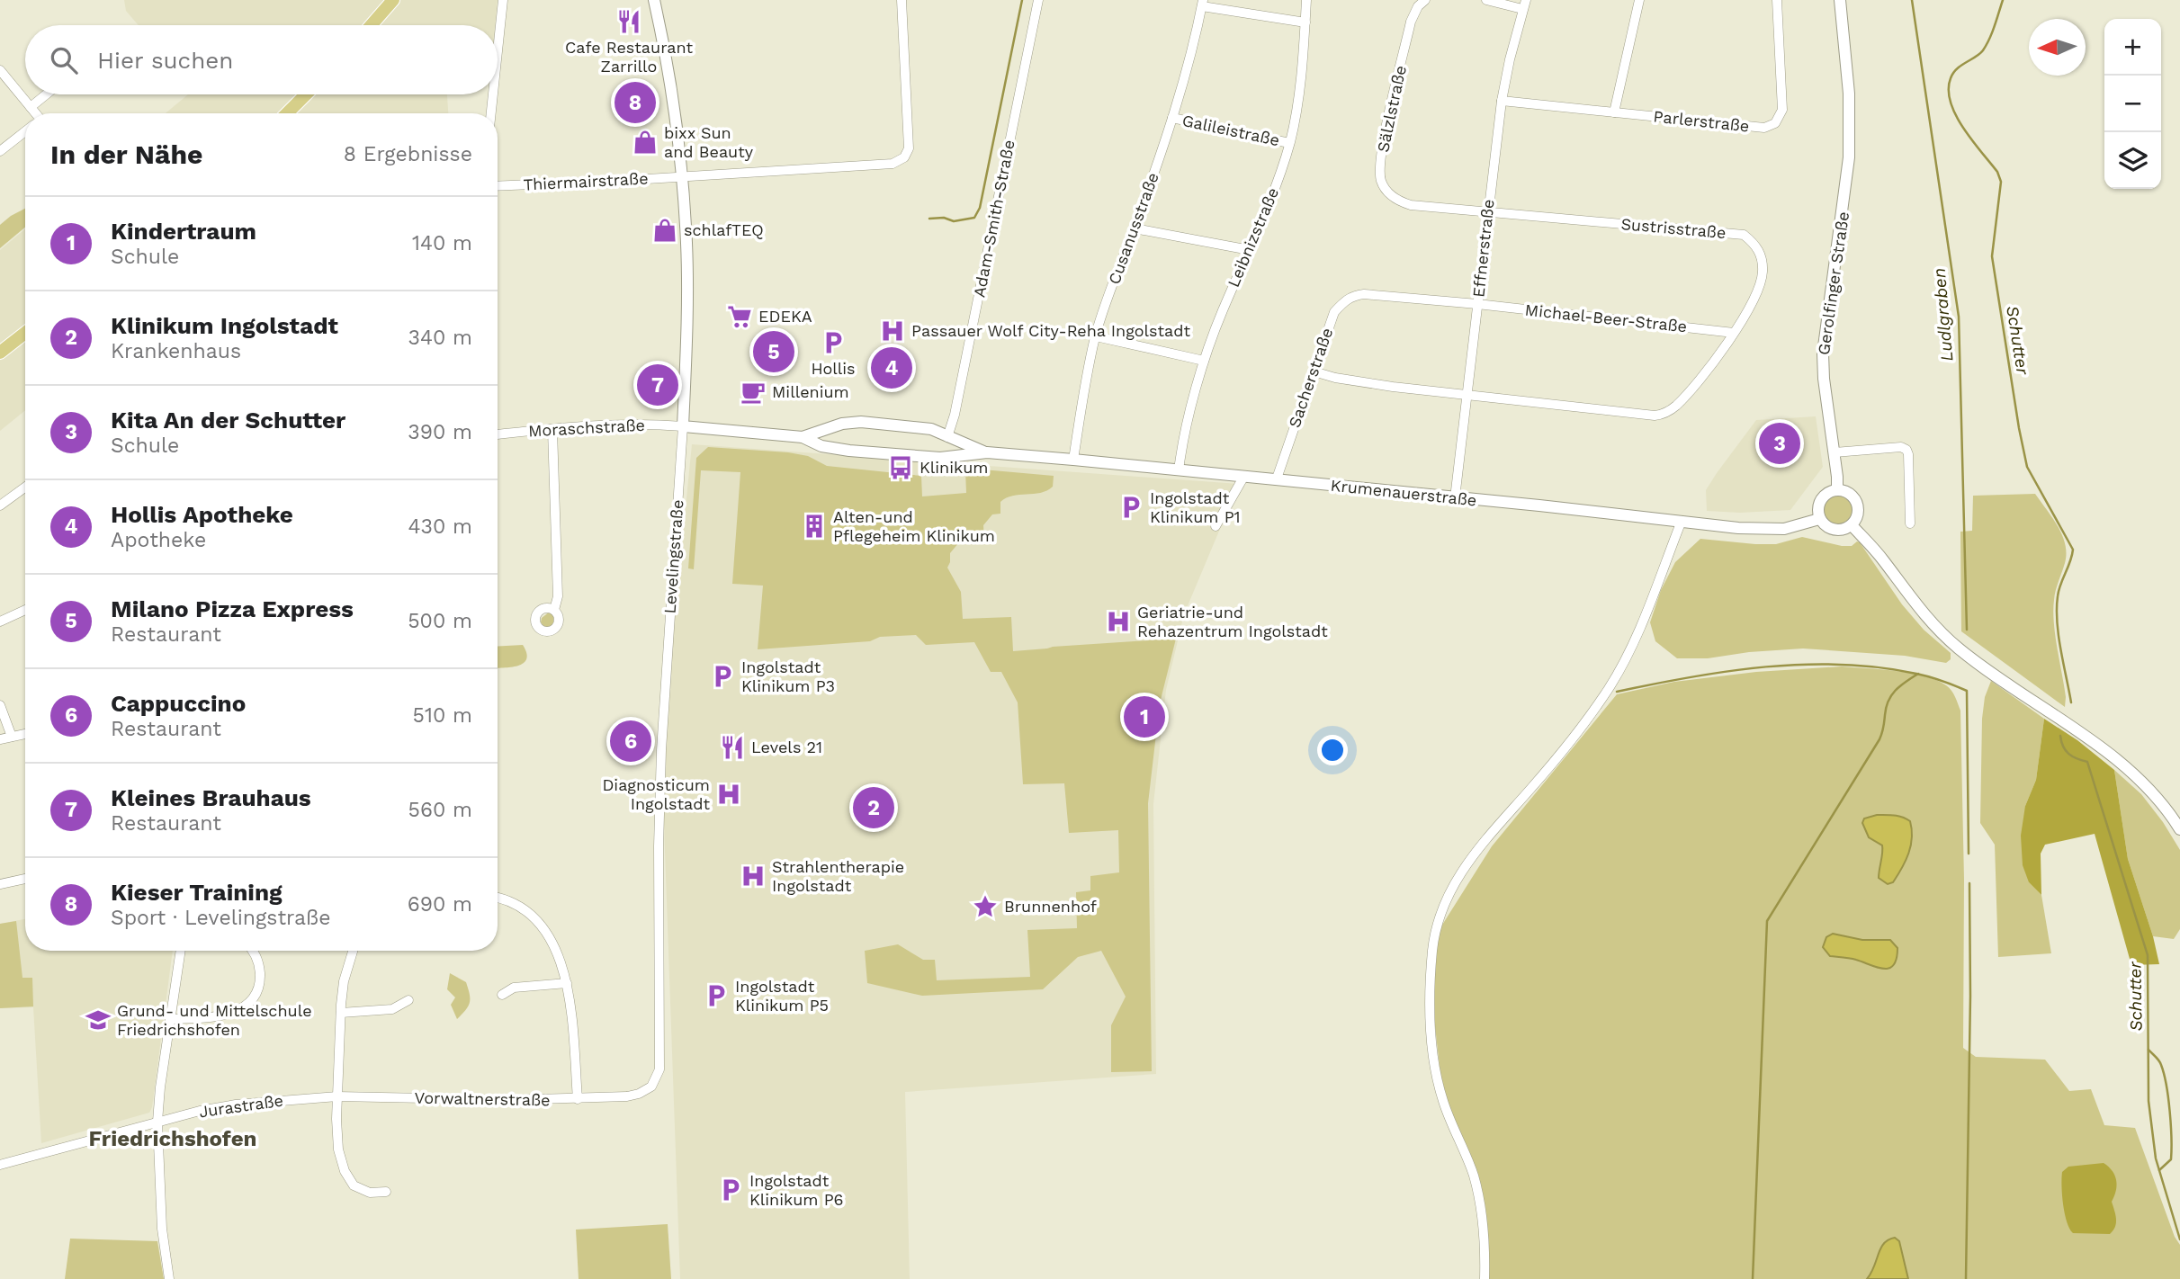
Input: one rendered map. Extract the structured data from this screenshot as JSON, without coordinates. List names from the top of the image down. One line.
{"streets":{"street":["Sälzlstraße","Parlerstraße","Galileistraße","Thiermairstraße","Adam-Smith-Straße","Cusanusstraße","Sustrisstraße","Leibnizstraße","Effnerstraße","Gerolfinger Straße","Michael-Beer-Straße","Sacherstraße","Moraschstraße","Krumenauerstraße","Levelingstraße","Vorwaltnerstraße","Jurastraße"]},"crossings":[["Sälzlstraße","Sustrisstraße"],["Sälzlstraße","Effnerstraße"],["Parlerstraße","Effnerstraße"],["Galileistraße","Cusanusstraße"],["Galileistraße","Leibnizstraße"],["Thiermairstraße","Levelingstraße"],["Adam-Smith-Straße","Krumenauerstraße"],["Cusanusstraße","Krumenauerstraße"],["Sustrisstraße","Effnerstraße"],["Sustrisstraße","Michael-Beer-Straße"],["Sustrisstraße","Sacherstraße"],["Leibnizstraße","Krumenauerstraße"],["Effnerstraße","Michael-Beer-Straße"],["Effnerstraße","Sacherstraße"],["Effnerstraße","Krumenauerstraße"],["Gerolfinger Straße","Krumenauerstraße"],["Michael-Beer-Straße","Sacherstraße"],["Sacherstraße","Krumenauerstraße"],["Moraschstraße","Krumenauerstraße"],["Moraschstraße","Levelingstraße"],["Krumenauerstraße","Levelingstraße"],["Levelingstraße","Vorwaltnerstraße"],["Vorwaltnerstraße","Jurastraße"]],"districts":["Friedrichshofen"],"water":["Ludlgraben","Schutter"],"places":{"restaurant":["Cafe Restaurant Zarrillo","Levels 21"],"shop":["bixx Sun and Beauty","schlafTEQ"],"supermarket":["EDEKA"],"hospital":["Passauer Wolf City-Reha Ingolstadt","Geriatrie-und Rehazentrum Ingolstadt","Diagnosticum Ingolstadt","Strahlentherapie Ingolstadt"],"parking":["Hollis","Ingolstadt Klinikum P1","Ingolstadt Klinikum P3","Ingolstadt Klinikum P5","Ingolstadt Klinikum P6"],"cafe":["Millenium"],"bus stop":["Klinikum"],"building":["Alten-und Pflegeheim Klinikum"],"place":["Brunnenhof"],"school or university":["Grund- und Mittelschule Friedrichshofen"]},"north":"left","page":{"map_buttons":["+","−"],"search":"Hier suchen","pins":["8","5","4","7","3","1","6","2"],"heading":["In der Nähe","8 Ergebnisse"],"list":[{"mark":"1","name":"Kindertraum","note":"Schule","value":"140 m"},{"mark":"2","name":"Klinikum Ingolstadt","note":"Krankenhaus","value":"340 m"},{"mark":"3","name":"Kita An der Schutter","note":"Schule","value":"390 m"},{"mark":"4","name":"Hollis Apotheke","note":"Apotheke","value":"430 m"},{"mark":"5","name":"Milano Pizza Express","note":"Restaurant","value":"500 m"},{"mark":"6","name":"Cappuccino","note":"Restaurant","value":"510 m"},{"mark":"7","name":"Kleines Brauhaus","note":"Restaurant","value":"560 m"},{"mark":"8","name":"Kieser Training","note":"Sport · Levelingstraße","value":"690 m"}]}}
